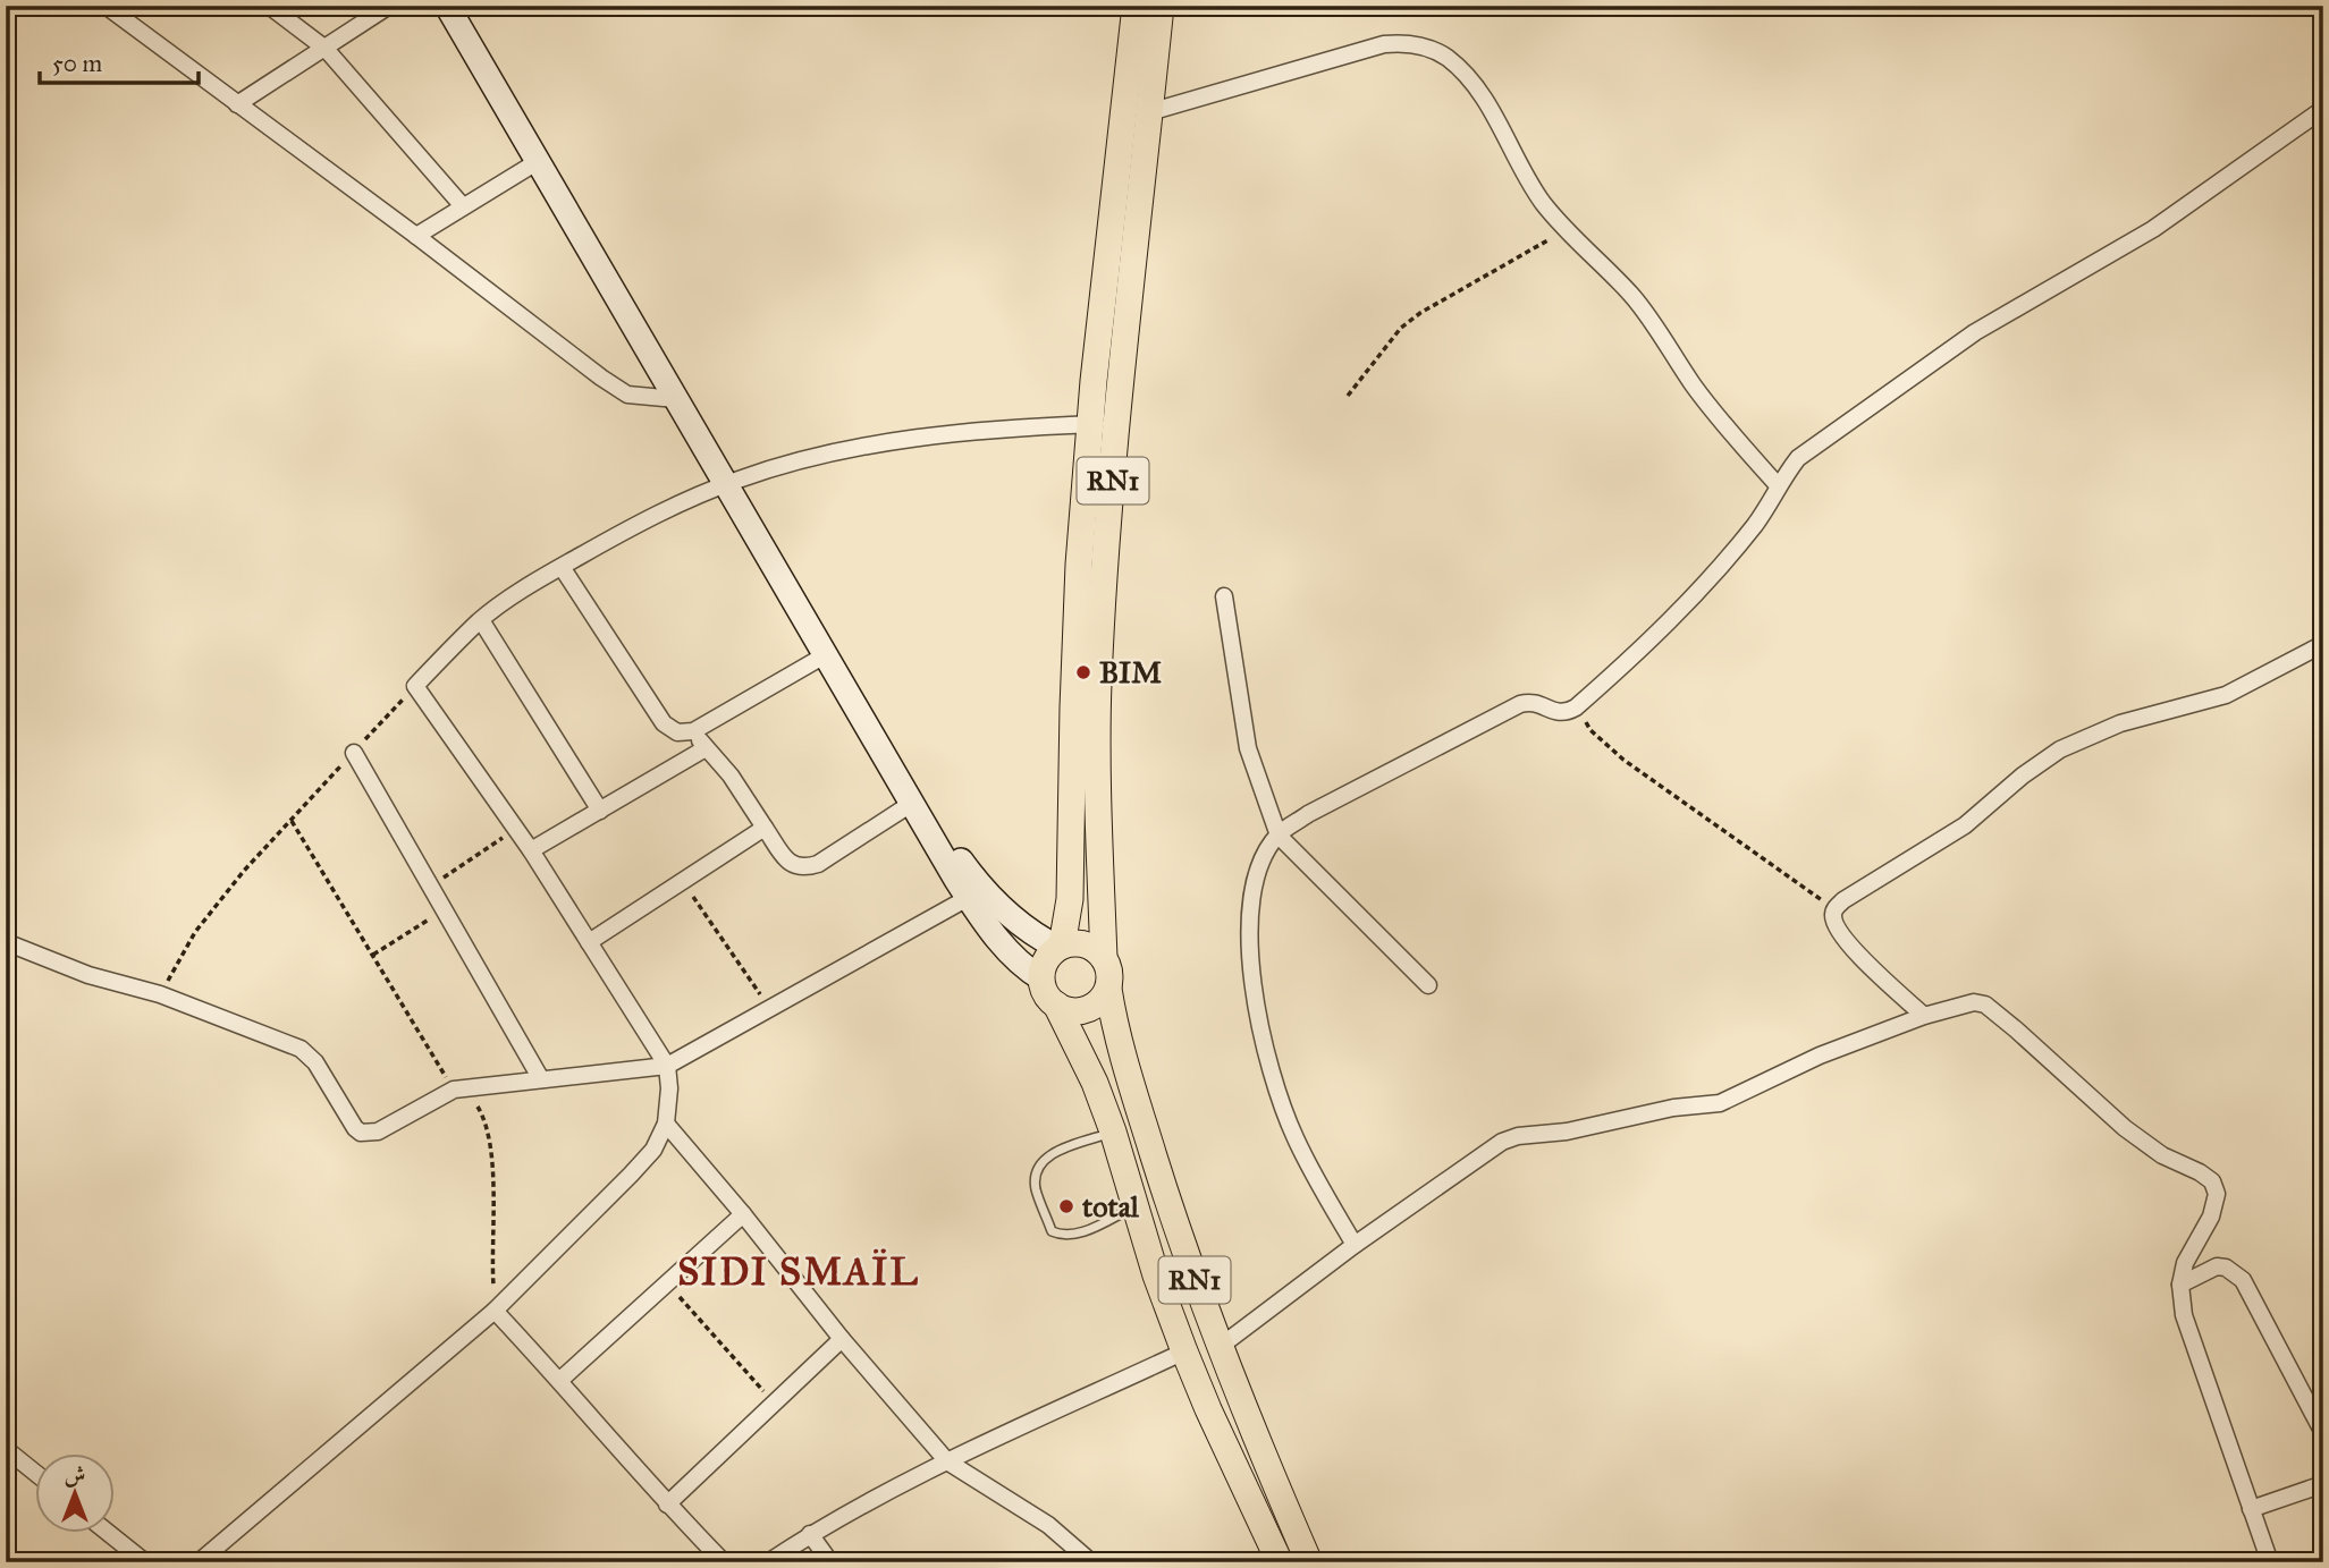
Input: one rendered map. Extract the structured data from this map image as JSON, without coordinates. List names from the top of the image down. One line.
{"streets":{"main road":["RN1"]},"districts":["SIDI SMAÏL"],"places":["BIM","total"],"scale_bar":"50 m","north":"top"}
